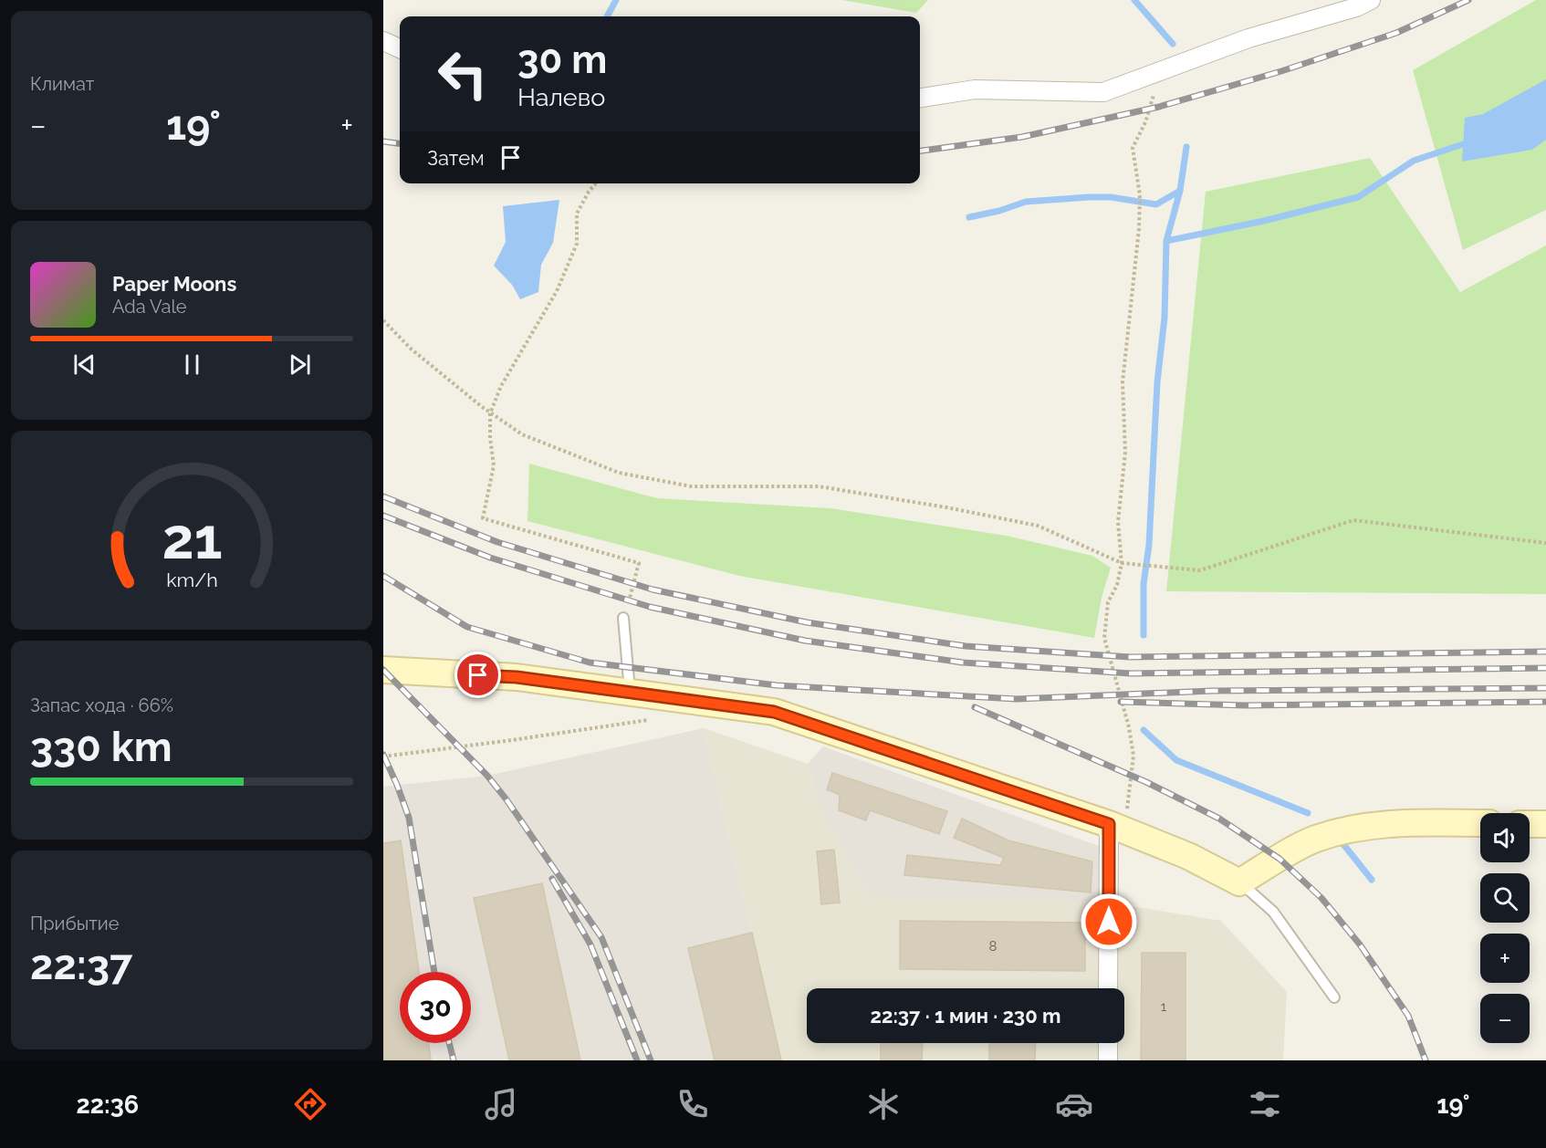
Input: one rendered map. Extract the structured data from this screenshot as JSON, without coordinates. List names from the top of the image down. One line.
{"house_numbers":["8","1"],"page":{"tile":["Климат",["Запас хода · 66%","330 km"],["Прибытие","22:37"]],"turn":["30 m","Налево"],"heat":["−","19°","+"],"then":"Затем","song":["Paper Moons","Ada Vale"],"map_buttons":["+","−"],"limit":"30","trip":"22:37 · 1 мин · 230 m","tabs":["22:36","19°"],"gauge":["21","km/h"]}}
